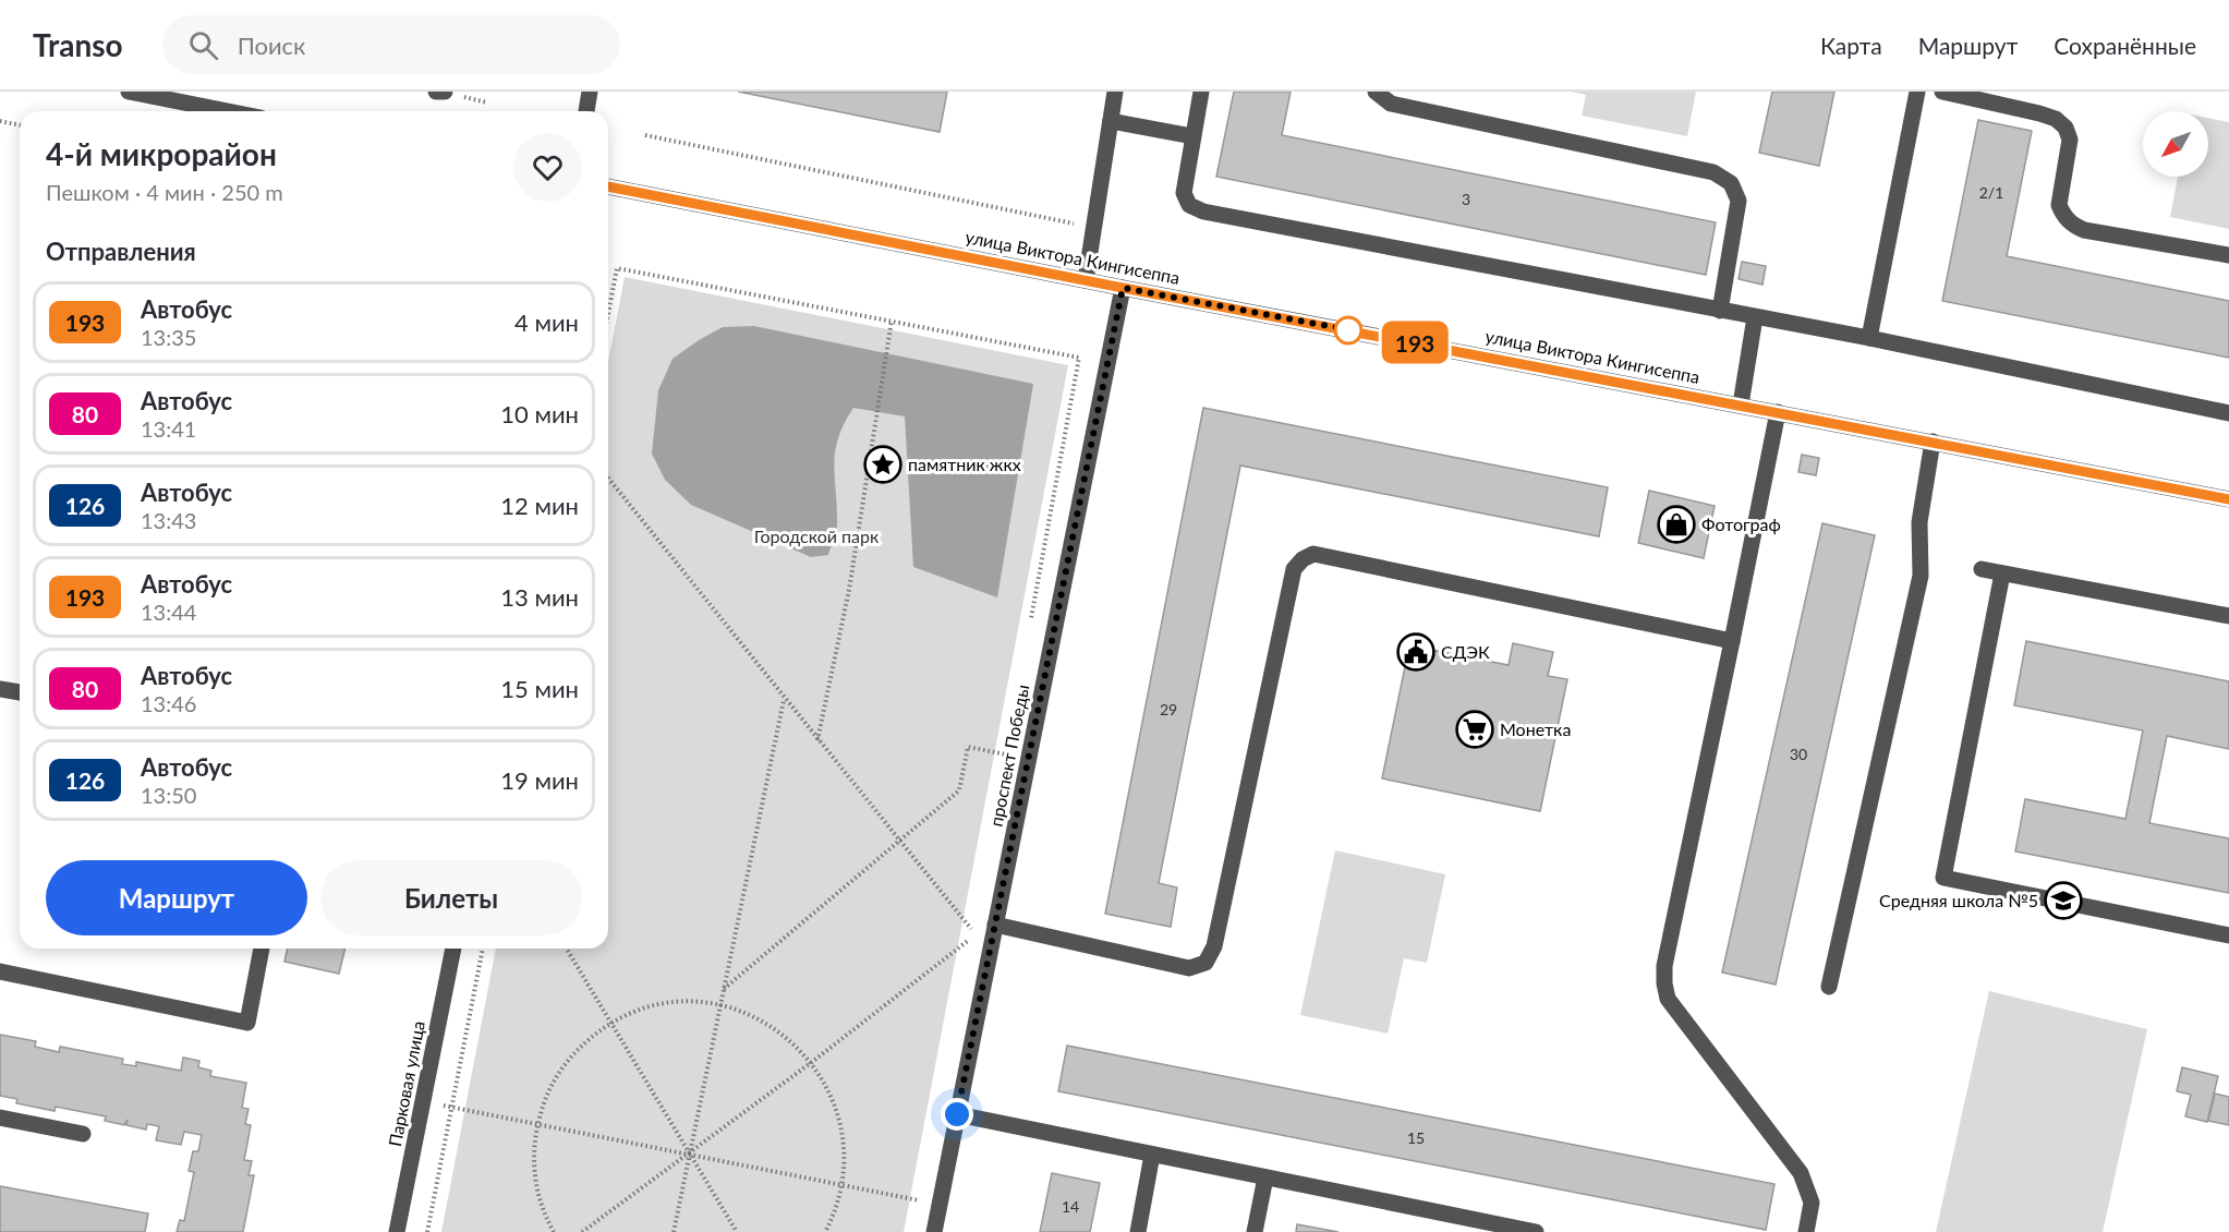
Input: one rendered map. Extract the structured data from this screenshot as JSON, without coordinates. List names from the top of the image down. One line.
{"streets":{"street":["улица Виктора Кингисеппа","проспект Победы","Парковая улица"]},"crossings":[["улица Виктора Кингисеппа","проспект Победы"]],"parks":["Городской парк"],"places":{"place":["памятник жкх"],"shop":["Фотограф"],"public building":["СДЭК"],"supermarket":["Монетка"],"school or university":["Средняя школа №5"]},"lines":["bus line 193"],"house_numbers":["2/1","3","29","30","15","14"],"north":"bottom left","page":{"header":"Transo","search":"Поиск","nav":["Карта","Маршрут","Сохранённые"],"on_map":"193","heading":[["4-й микрорайон","Пешком · 4 мин · 250 m"],"Отправления"],"list":[{"mark":"193","name":"Автобус","note":"13:35","value":"4 мин"},{"mark":"80","name":"Автобус","note":"13:41","value":"10 мин"},{"mark":"126","name":"Автобус","note":"13:43","value":"12 мин"},{"mark":"193","name":"Автобус","note":"13:44","value":"13 мин"},{"mark":"80","name":"Автобус","note":"13:46","value":"15 мин"},{"mark":"126","name":"Автобус","note":"13:50","value":"19 мин"}],"buttons":["Маршрут","Билеты"]}}
